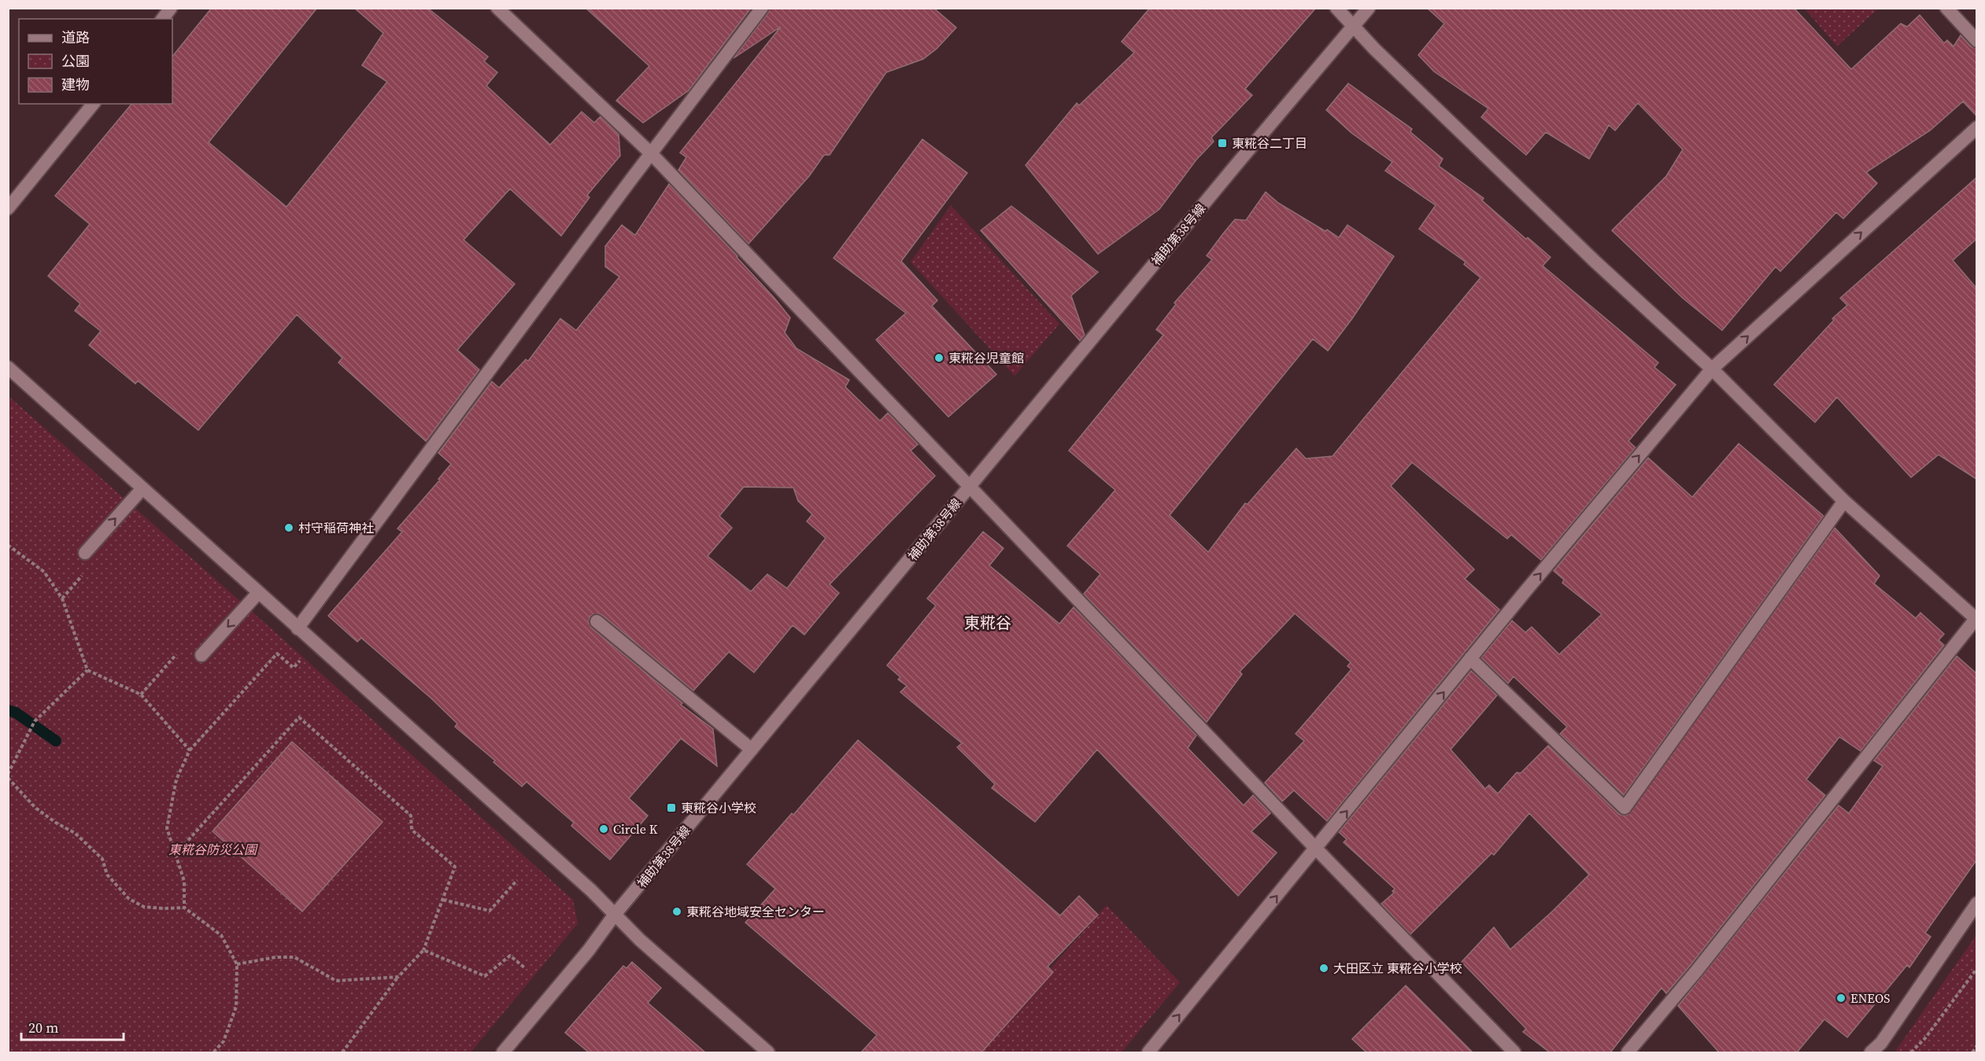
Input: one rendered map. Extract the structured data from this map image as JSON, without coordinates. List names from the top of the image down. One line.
{"streets":{"street":["補助第38号線"]},"districts":["東糀谷"],"parks":["東糀谷防災公園"],"places":{"transit":["東糀谷二丁目","東糀谷小学校"],"other":["東糀谷児童館","村守稲荷神社","Circle K","東糀谷地域安全センター","大田区立 東糀谷小学校","ENEOS"]},"legend":["道路","公園","建物"],"scale_bar":"20 m"}
